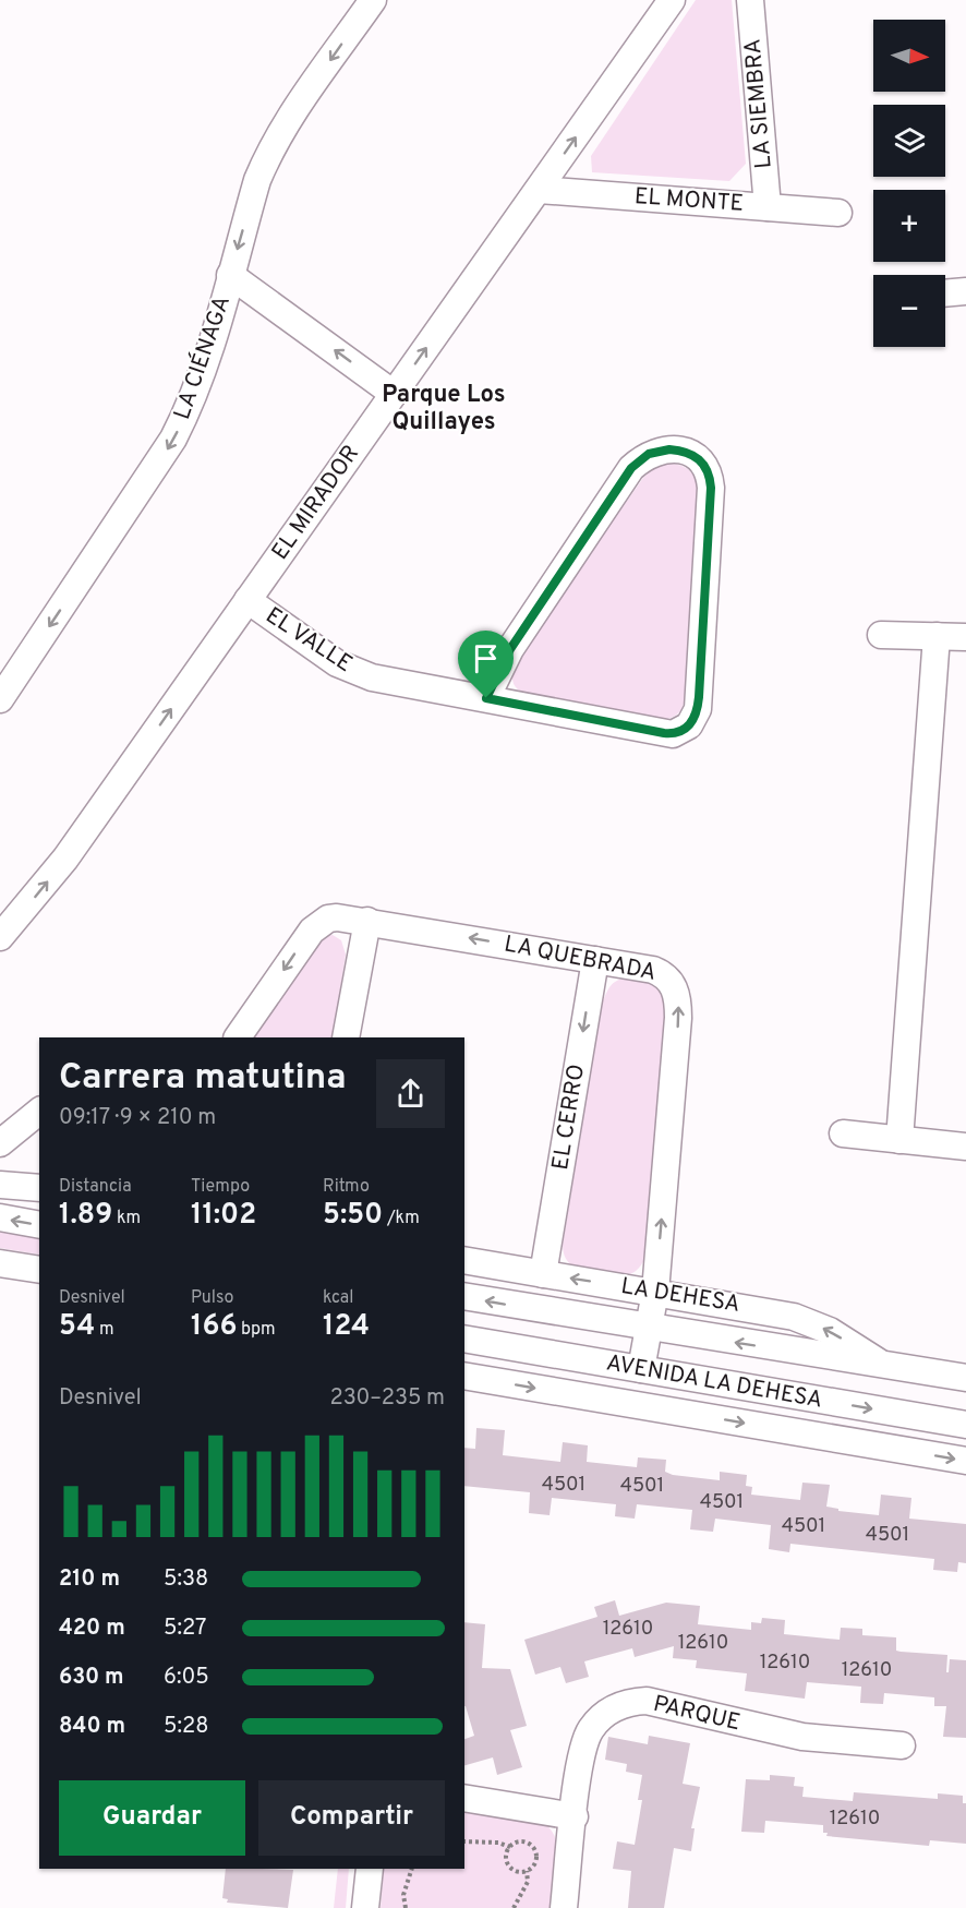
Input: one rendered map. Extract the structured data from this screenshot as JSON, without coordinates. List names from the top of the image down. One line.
{"streets":{"street":["LA SIEMBRA","EL MONTE","LA CIÉNAGA","EL MIRADOR","EL VALLE","LA QUEBRADA","EL CERRO","LA DEHESA","AVENIDA LA DEHESA","PARQUE"]},"crossings":[["LA SIEMBRA","EL MONTE"],["EL MONTE","EL MIRADOR"],["EL MIRADOR","EL VALLE"],["LA QUEBRADA","EL CERRO"],["LA QUEBRADA","LA DEHESA"],["LA QUEBRADA","AVENIDA LA DEHESA"],["EL CERRO","LA DEHESA"],["LA DEHESA","AVENIDA LA DEHESA"]],"one_way":["LA CIÉNAGA","EL MIRADOR"],"districts":["Parque Los Quillayes"],"house_numbers":["4501","4501","4501","4501","4501","12610","12610","12610","12610","12610"],"north":"right","page":{"map_buttons":["+","−"],"heading":["Carrera matutina","09:17 · 9 × 210 m"],"stats":[["Distancia","1.89 km"],["Tiempo","11:02"],["Ritmo","5:50 /km"],["Desnivel","54 m"],["Pulso","166 bpm"],["kcal","124"]],"chart":["Desnivel","230–235 m"],"list":[{"name":"210 m","note":"5:38"},{"name":"420 m","note":"5:27"},{"name":"630 m","note":"6:05"},{"name":"840 m","note":"5:28"}],"buttons":["Guardar","Compartir"]}}
